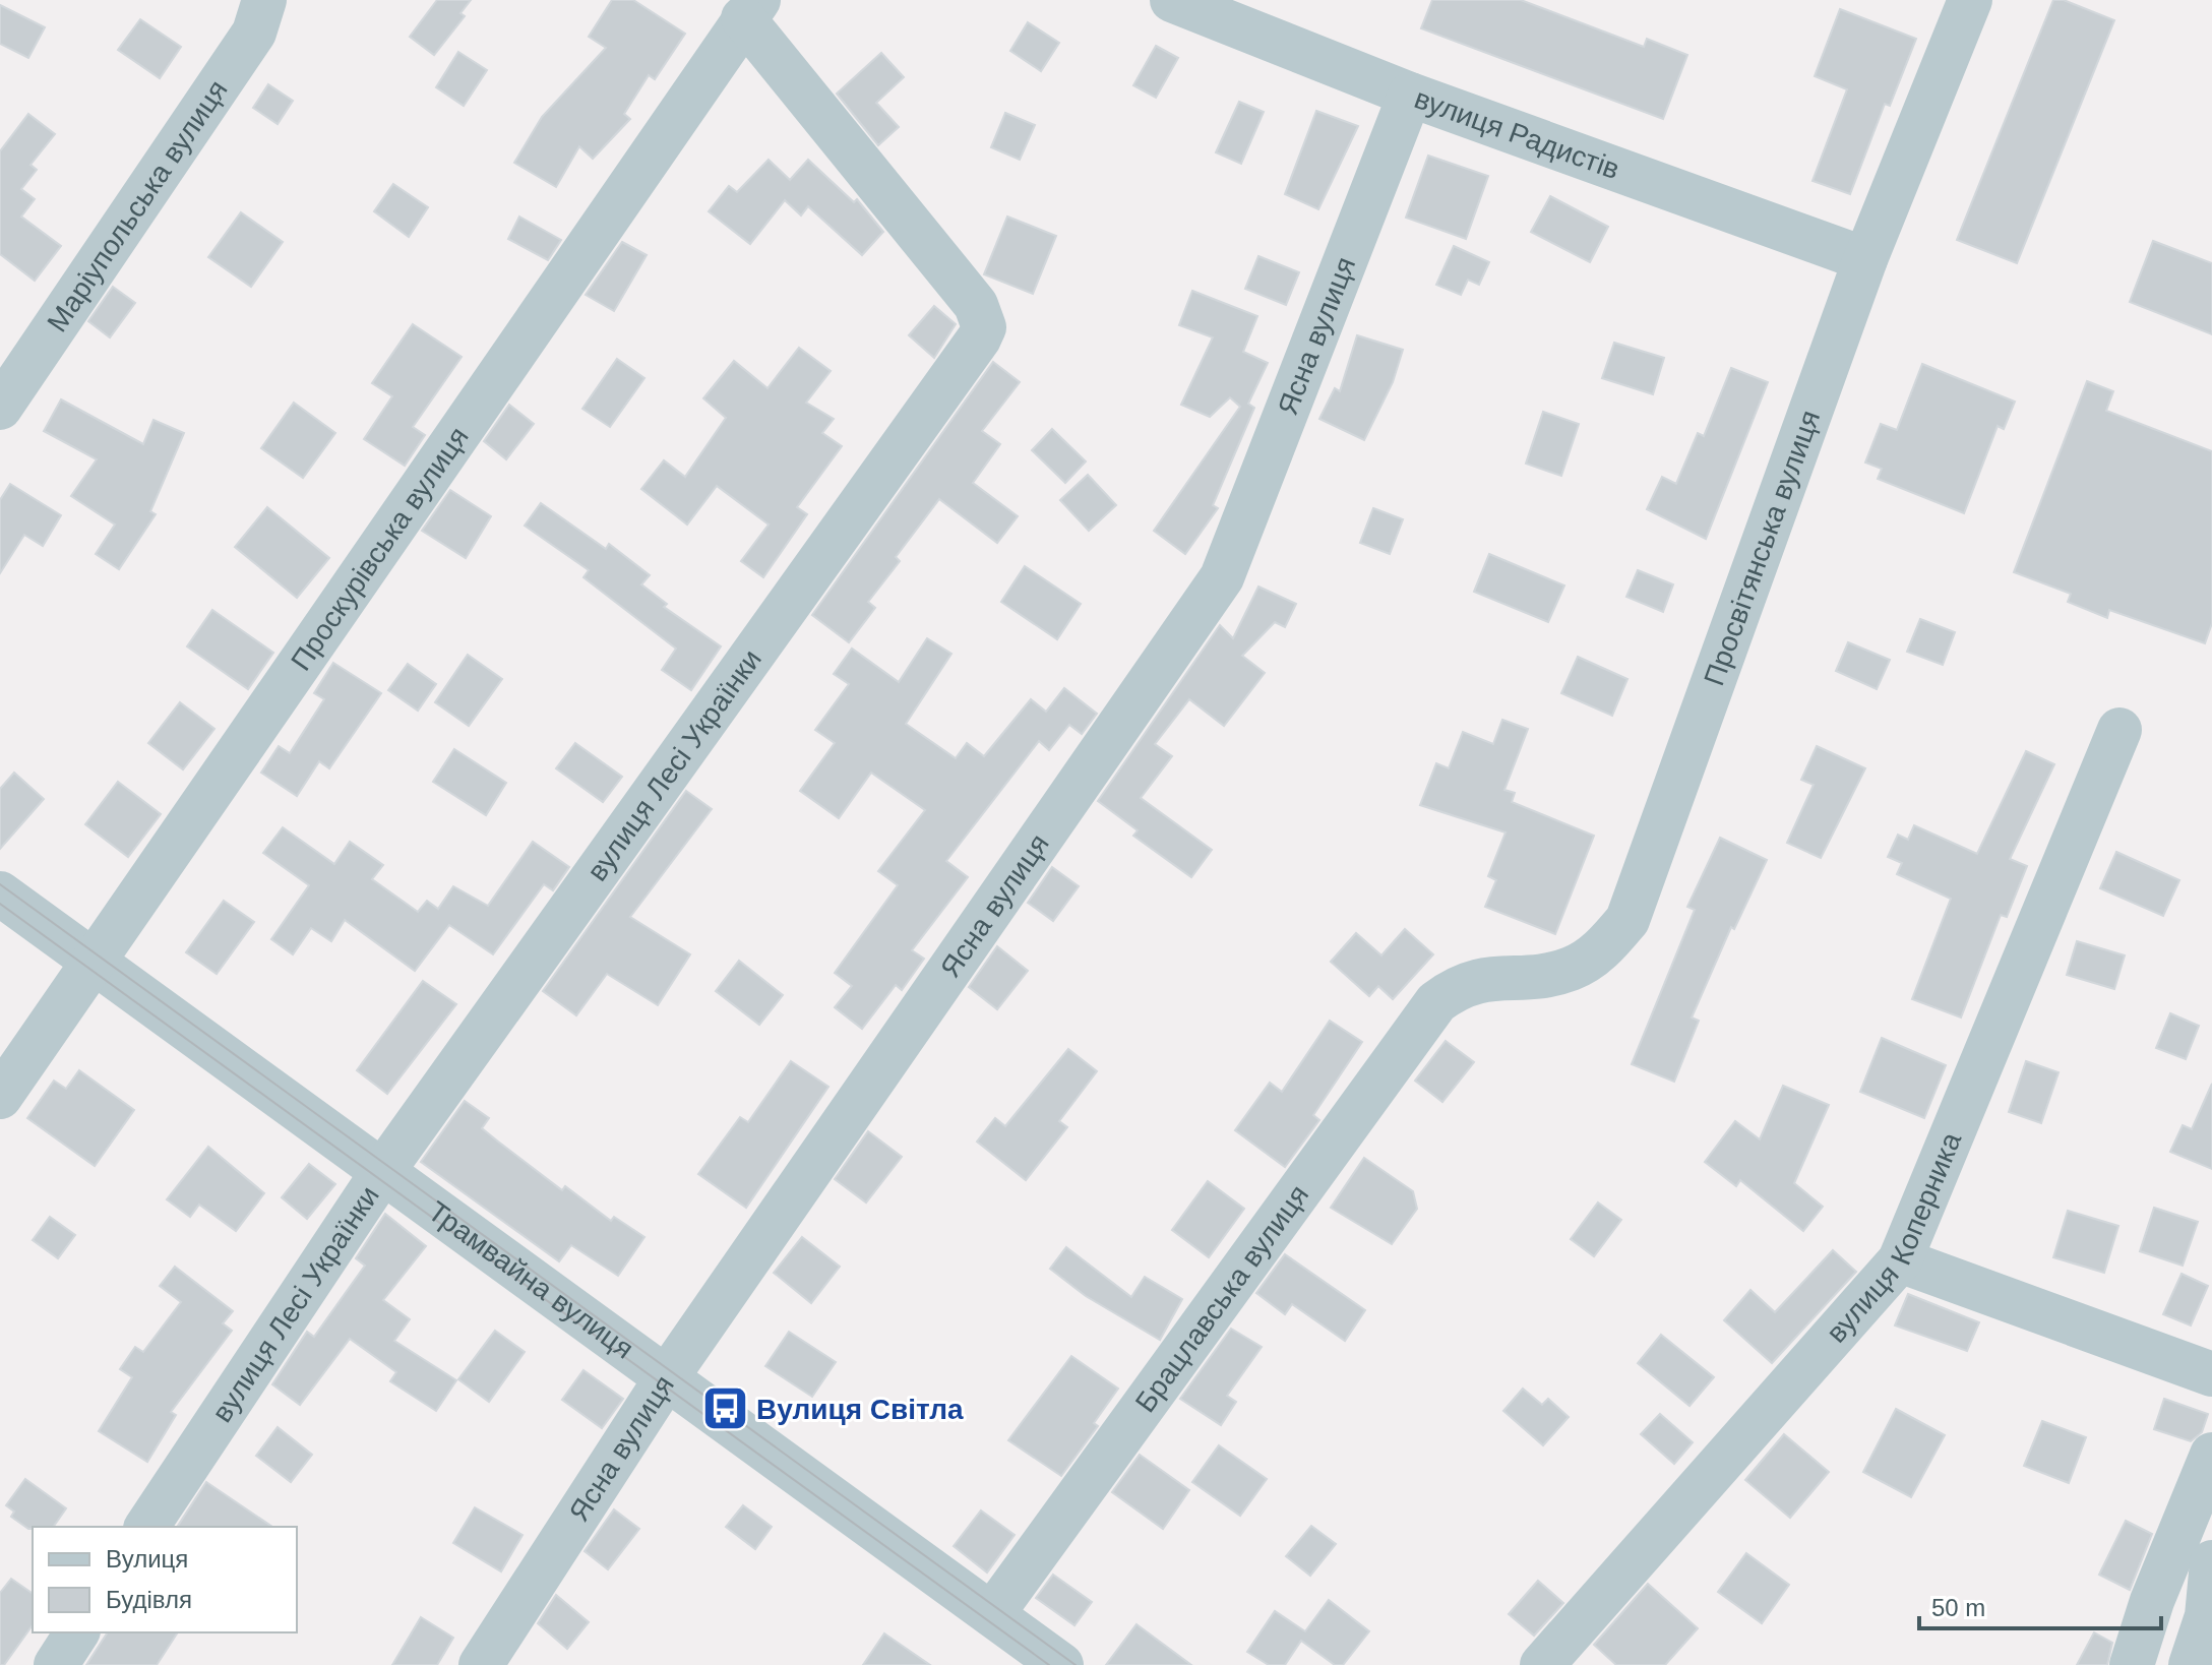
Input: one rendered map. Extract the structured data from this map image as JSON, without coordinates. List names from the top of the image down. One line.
{"streets":{"street":["вулиця Радистів","Маріупольська вулиця","Ясна вулиця","Проскурівська вулиця","Просвітянська вулиця","вулиця Лесі Українки","вулиця Коперника","Трамвайна вулиця","Брацлавська вулиця"]},"crossings":[["вулиця Радистів","Ясна вулиця"],["вулиця Радистів","Просвітянська вулиця"],["Ясна вулиця","Трамвайна вулиця"],["Проскурівська вулиця","вулиця Лесі Українки"],["Проскурівська вулиця","Трамвайна вулиця"],["Просвітянська вулиця","Брацлавська вулиця"],["вулиця Лесі Українки","Трамвайна вулиця"],["Трамвайна вулиця","Брацлавська вулиця"]],"places":{"bus stop":["Вулиця Світла"]},"legend":["Вулиця","Будівля"],"scale_bar":"50 m"}
